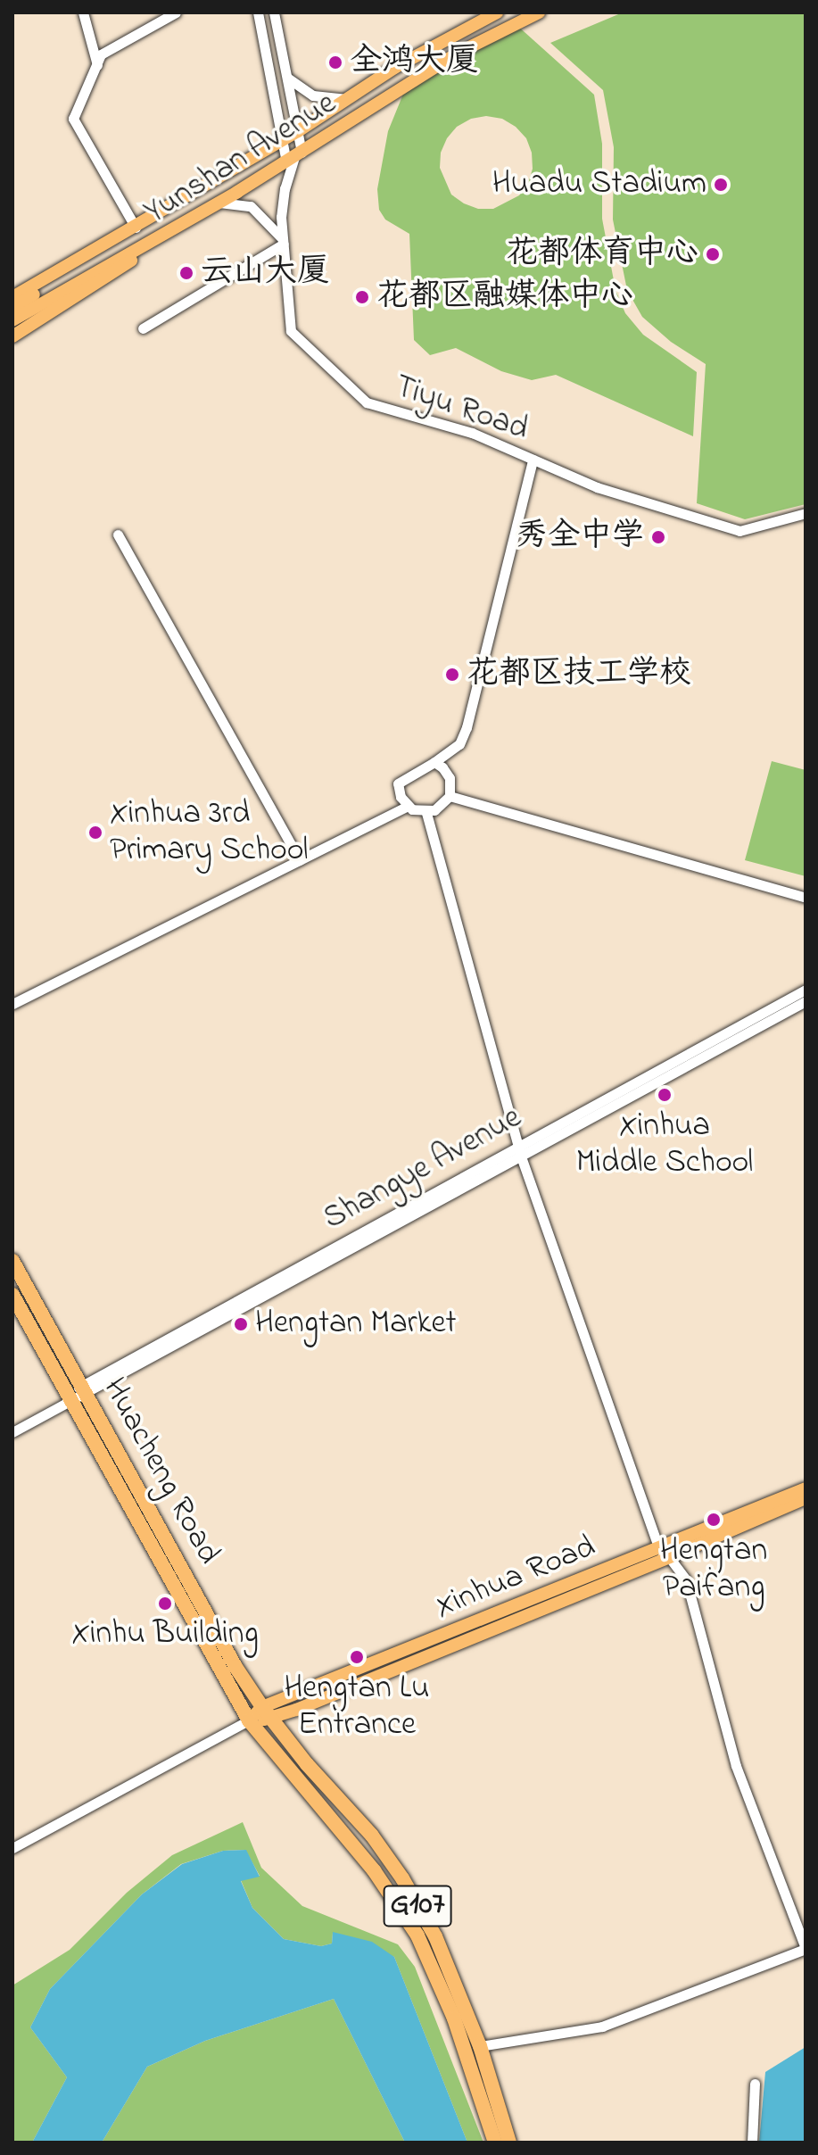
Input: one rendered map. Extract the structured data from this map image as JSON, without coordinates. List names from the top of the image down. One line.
{"streets":{"highway":["Huacheng Road","G107"],"main road":["Yunshan Avenue","Xinhua Road"],"street":["Tiyu Road","Shangye Avenue"]},"crossings":[["Yunshan Avenue","Tiyu Road"],["Shangye Avenue","Huacheng Road"],["Huacheng Road","Xinhua Road"],["Huacheng Road","G107"],["Xinhua Road","G107"]],"places":["全鸿大厦","Huadu Stadium","花都体育中心","云山大厦","花都区融媒体中心","秀全中学","花都区技工学校","Xinhua 3rd Primary School","Xinhua Middle School","Hengtan Market","Hengtan Paifang","Xinhu Building","Hengtan Lu Entrance"]}
